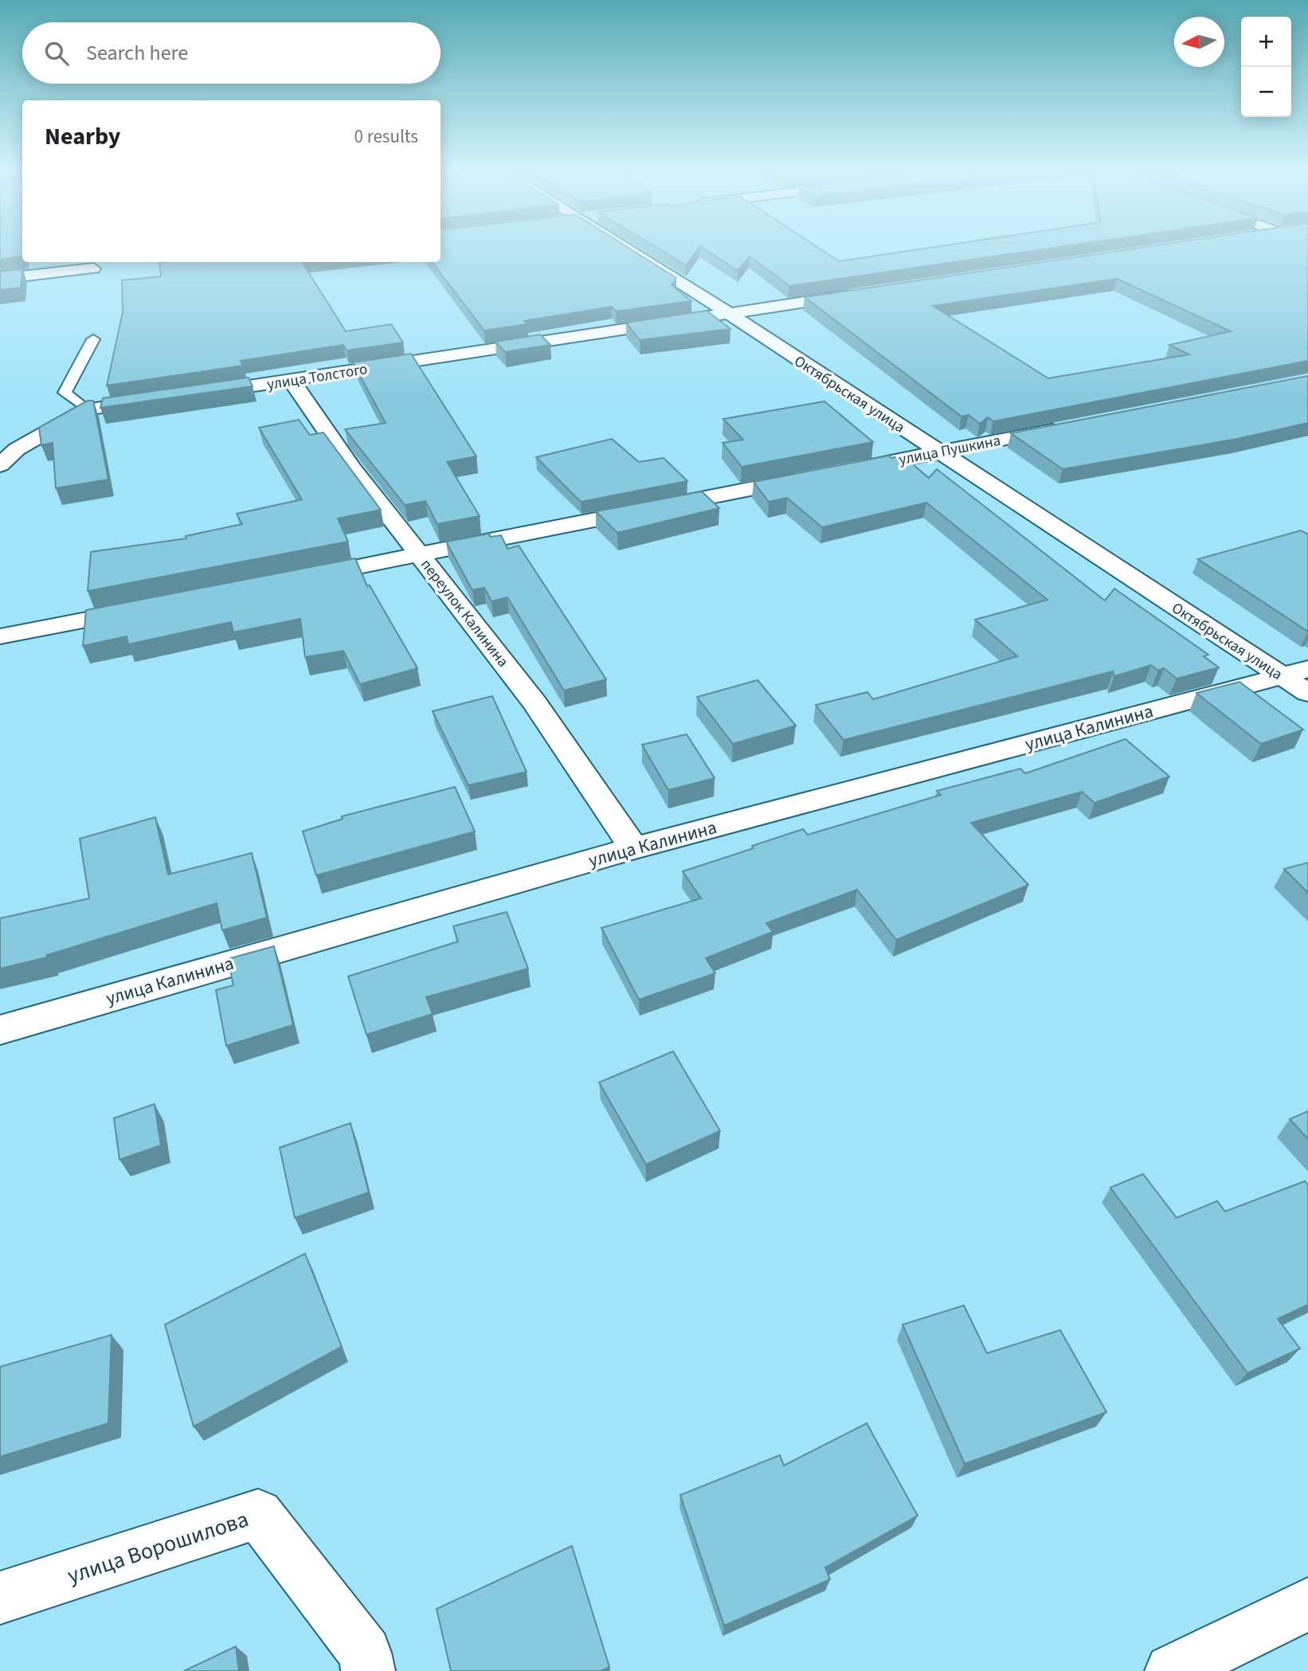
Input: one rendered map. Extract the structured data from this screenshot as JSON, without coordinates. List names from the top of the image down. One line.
{"streets":{"street":["улица Толстого","Октябрьская улица","улица Пушкина","переулок Калинина","улица Калинина","улица Ворошилова"]},"crossings":[["улица Толстого","Октябрьская улица"],["улица Толстого","переулок Калинина"],["Октябрьская улица","улица Пушкина"],["Октябрьская улица","улица Калинина"],["переулок Калинина","улица Калинина"]],"north":"left","page":{"map_buttons":["+","−"],"search":"Search here","heading":["Nearby","0 results"]}}
